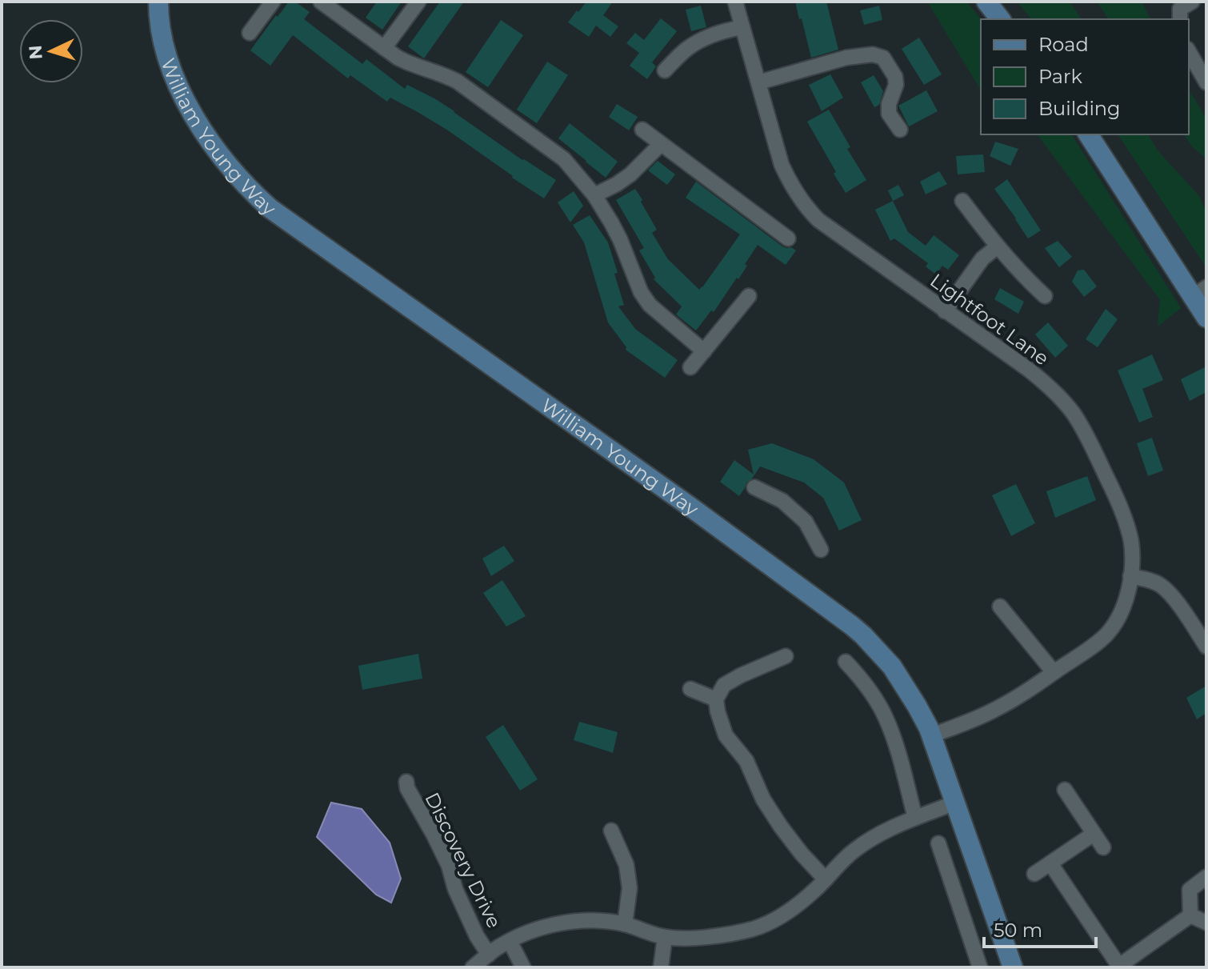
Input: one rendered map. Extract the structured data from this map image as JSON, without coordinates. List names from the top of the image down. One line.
{"streets":{"main road":["William Young Way"],"street":["Lightfoot Lane","Discovery Drive"]},"crossings":[["William Young Way","Lightfoot Lane"],["William Young Way","Discovery Drive"]],"legend":["Road","Park","Building"],"scale_bar":"50 m","north":"left"}
